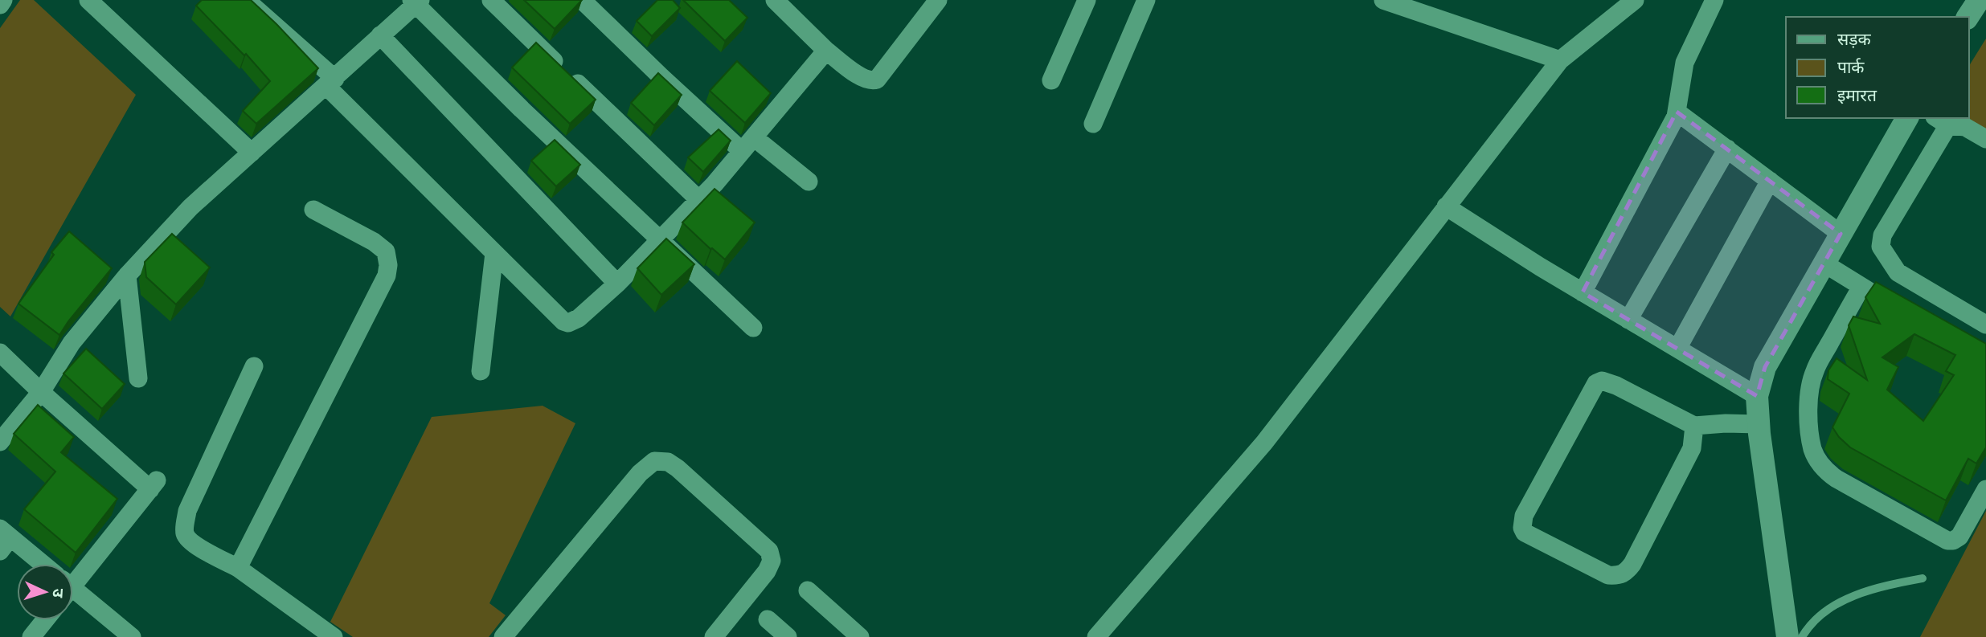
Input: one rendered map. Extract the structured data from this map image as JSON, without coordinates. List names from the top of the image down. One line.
{"legend":["सड़क","पार्क","इमारत"],"north":"right"}
